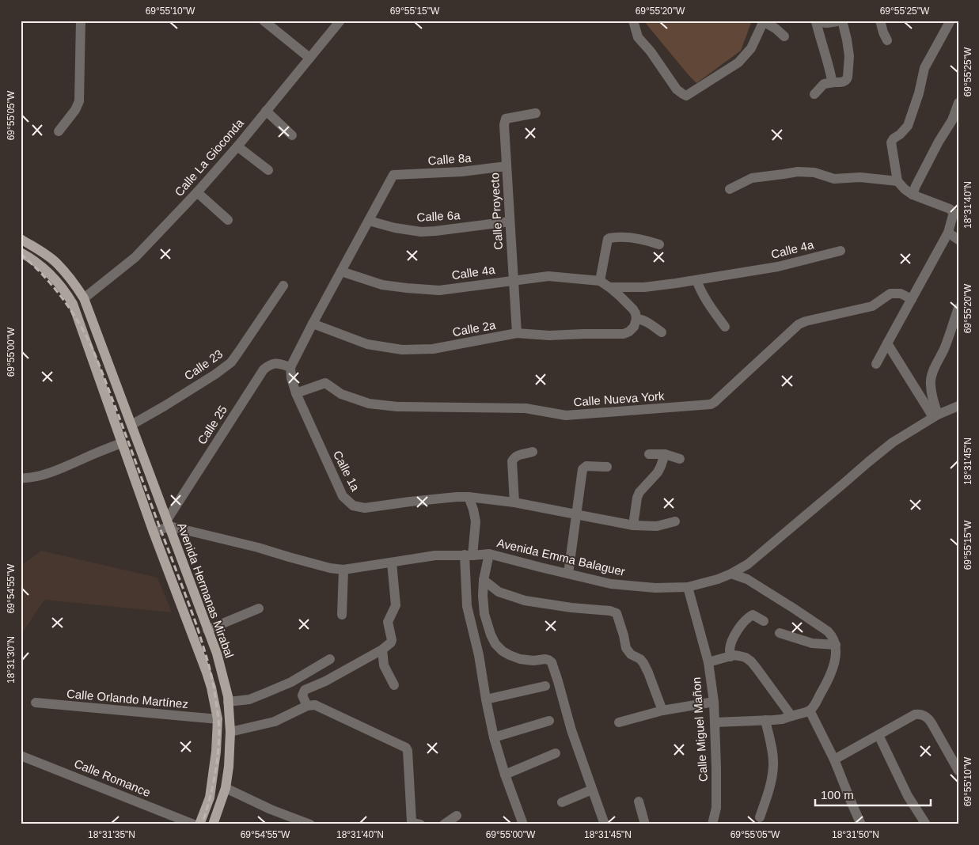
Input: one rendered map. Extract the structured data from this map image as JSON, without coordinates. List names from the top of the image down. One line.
{"streets":{"main road":["Avenida Hermanas Mirabal"],"street":["Calle La Gioconda","Calle 8a","Calle Proyecto","Calle 6a","Calle 4a","Calle 2a","Calle 23","Calle Nueva York","Calle 25","Calle 1a","Avenida Emma Balaguer","Calle Orlando Martínez","Calle Miguel Mañon","Calle Romance"]},"crossings":[["Calle La Gioconda","Avenida Hermanas Mirabal"],["Calle 8a","Calle Proyecto"],["Calle 8a","Calle 6a"],["Calle Proyecto","Calle 6a"],["Calle Proyecto","Calle 4a"],["Calle Proyecto","Calle 2a"],["Calle 4a","Calle 2a"],["Calle 23","Avenida Hermanas Mirabal"],["Calle Nueva York","Calle 1a"],["Calle 25","Calle 1a"],["Calle 25","Avenida Emma Balaguer"],["Calle 25","Avenida Hermanas Mirabal"],["Avenida Emma Balaguer","Avenida Hermanas Mirabal"],["Avenida Emma Balaguer","Calle Miguel Mañon"]],"scale_bar":"100 m","coordinates":["69°55'10\"W","69°55'15\"W","69°55'20\"W","69°55'25\"W","69°55'05\"W","18°31'40\"N","69°55'00\"W","18°31'45\"N","69°54'55\"W","18°31'30\"N","18°31'35\"N","18°31'50\"N"]}
